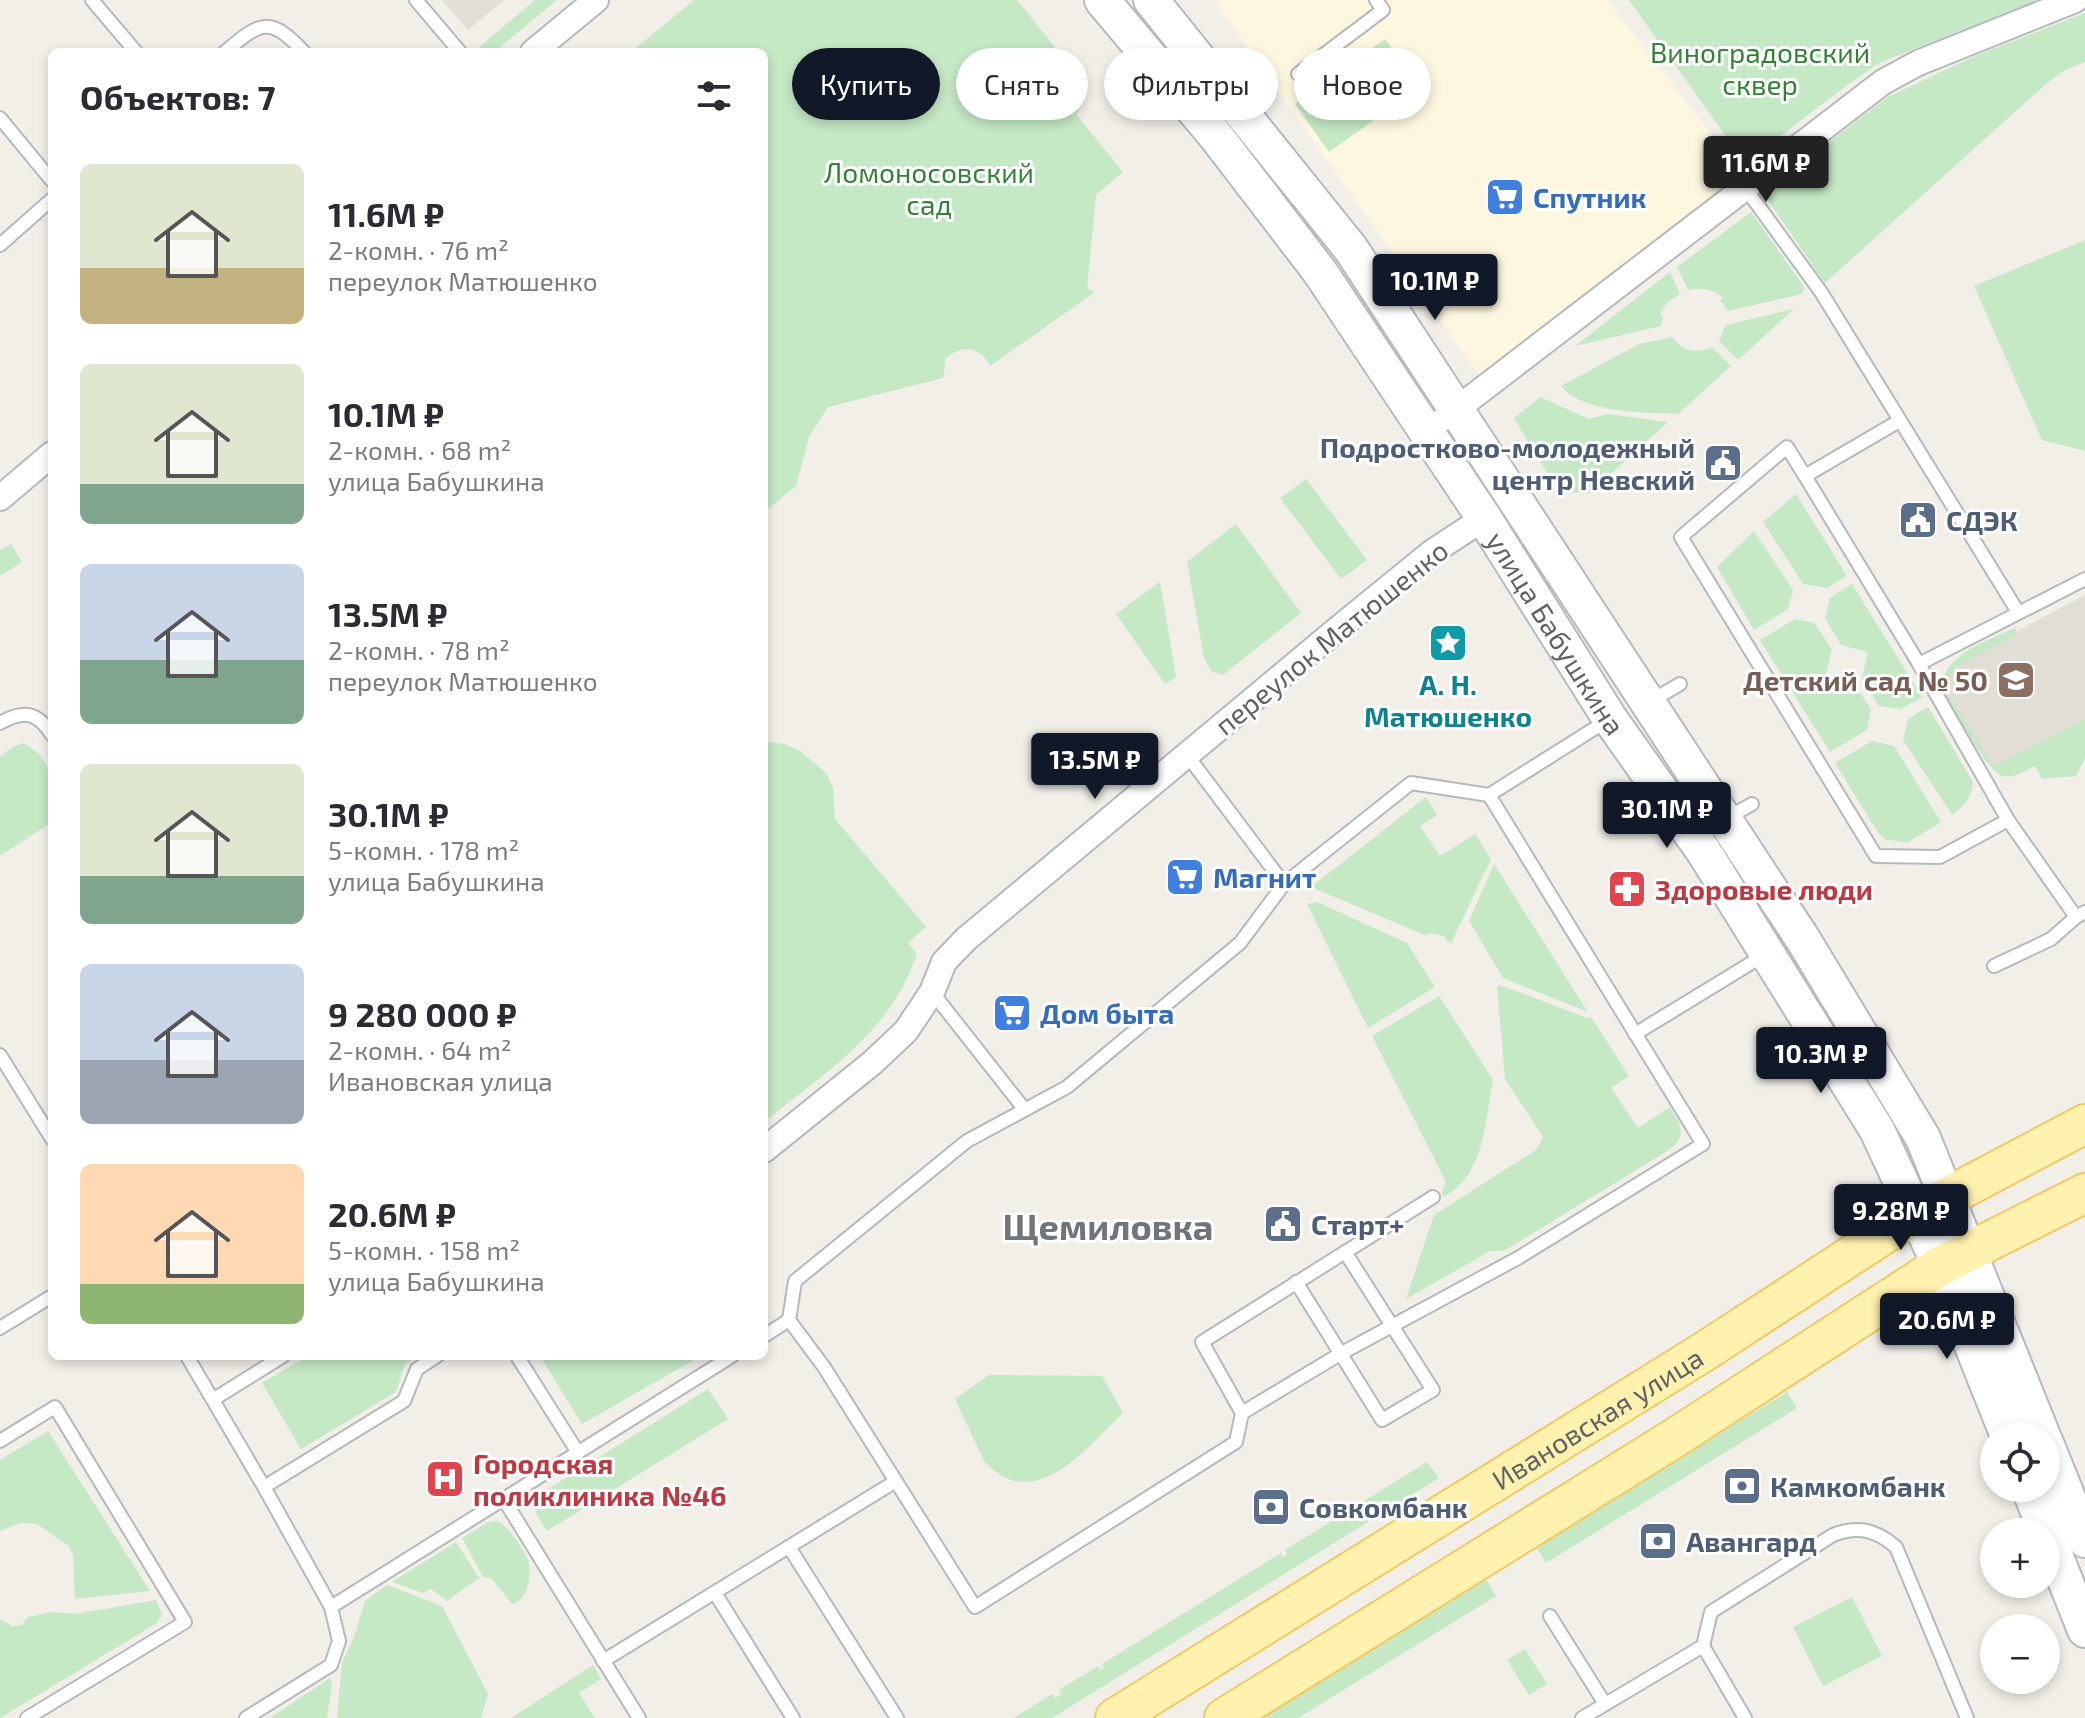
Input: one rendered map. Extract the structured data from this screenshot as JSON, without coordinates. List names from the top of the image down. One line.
{"streets":{"main road":["Ивановская улица"],"street":["улица Бабушкина","переулок Матюшенко"]},"crossings":[["улица Бабушкина","переулок Матюшенко"],["улица Бабушкина","Ивановская улица"]],"districts":["Щемиловка"],"parks":["Виноградовский сквер","Ломоносовский сад"],"places":{"supermarket":["Спутник","Магнит","Дом быта"],"public building":["Подростково-молодежный центр Невский","СДЭК","Старт+"],"place":["А. Н. Матюшенко"],"school or university":["Детский сад № 50"],"pharmacy":["Здоровые люди"],"hospital":["Городская поликлиника №46"],"bank":["Камкомбанк","Совкомбанк","Авангард"]},"page":{"chip":["Купить","Снять","Фильтры","Новое"],"heading":"Объектов: 7","price":["11.6M ₽","10.1M ₽","13.5M ₽","30.1M ₽","10.3M ₽","9.28M ₽","20.6M ₽"],"list":[{"name":"11.6M ₽","note":"2-комн. · 76 m² · переулок Матюшенко"},{"name":"10.1M ₽","note":"2-комн. · 68 m² · улица Бабушкина"},{"name":"13.5M ₽","note":"2-комн. · 78 m² · переулок Матюшенко"},{"name":"30.1M ₽","note":"5-комн. · 178 m² · улица Бабушкина"},{"name":"9 280 000 ₽","note":"2-комн. · 64 m² · Ивановская улица"},{"name":"20.6M ₽","note":"5-комн. · 158 m² · улица Бабушкина"}],"map_buttons":["+","−"]}}
